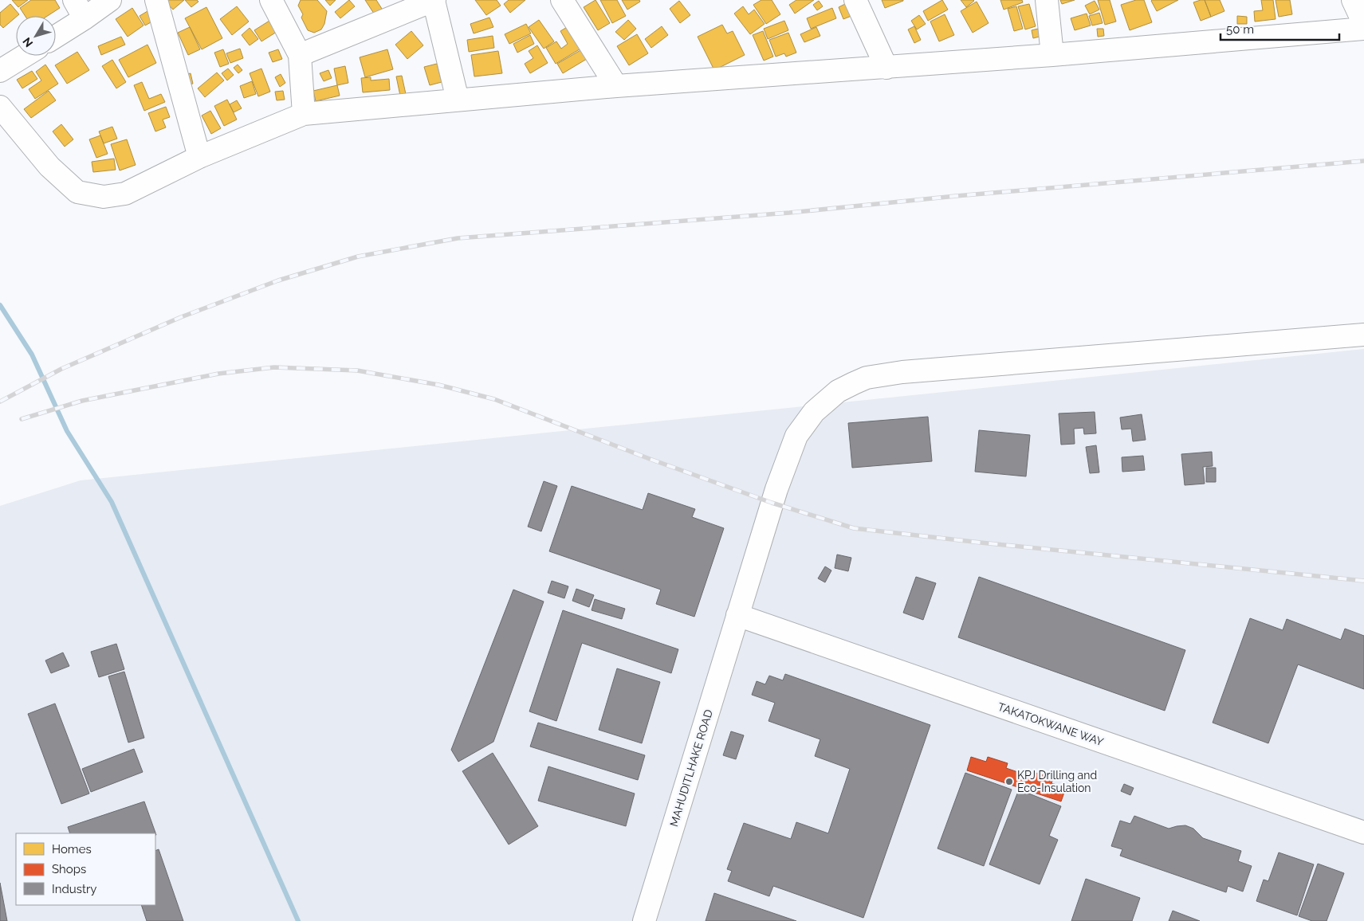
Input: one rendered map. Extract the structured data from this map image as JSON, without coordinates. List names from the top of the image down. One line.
{"streets":{"street":["TAKATOKWANE WAY","MAHUDITLHAKE ROAD"]},"crossings":[["TAKATOKWANE WAY","MAHUDITLHAKE ROAD"]],"places":["KPJ Drilling and Eco-Insulation"],"legend":["Homes","Shops","Industry"],"scale_bar":"50 m","north":"bottom left"}
